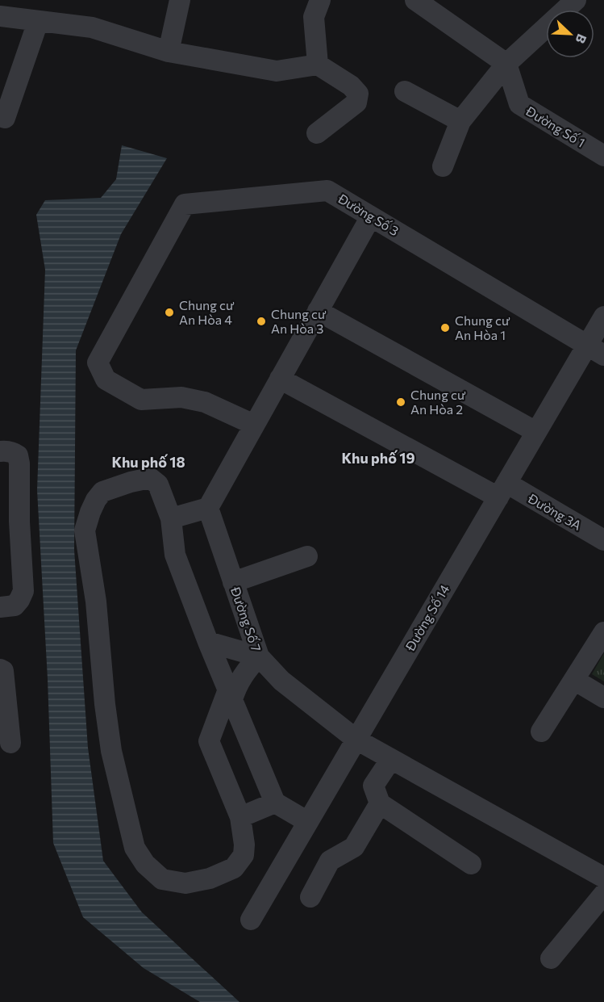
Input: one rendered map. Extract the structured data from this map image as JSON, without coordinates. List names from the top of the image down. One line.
{"streets":{"street":["Đường Số 1","Đường Số 3","Đường 3A","Đường Số 14","Đường Số 7"]},"crossings":[["Đường Số 3","Đường Số 14"],["Đường 3A","Đường Số 14"],["Đường Số 14","Đường Số 7"]],"districts":["Khu phố 19","Khu phố 18"],"places":["Chung cư An Hòa 4","Chung cư An Hòa 3","Chung cư An Hòa 1","Chung cư An Hòa 2"],"north":"bottom right"}
